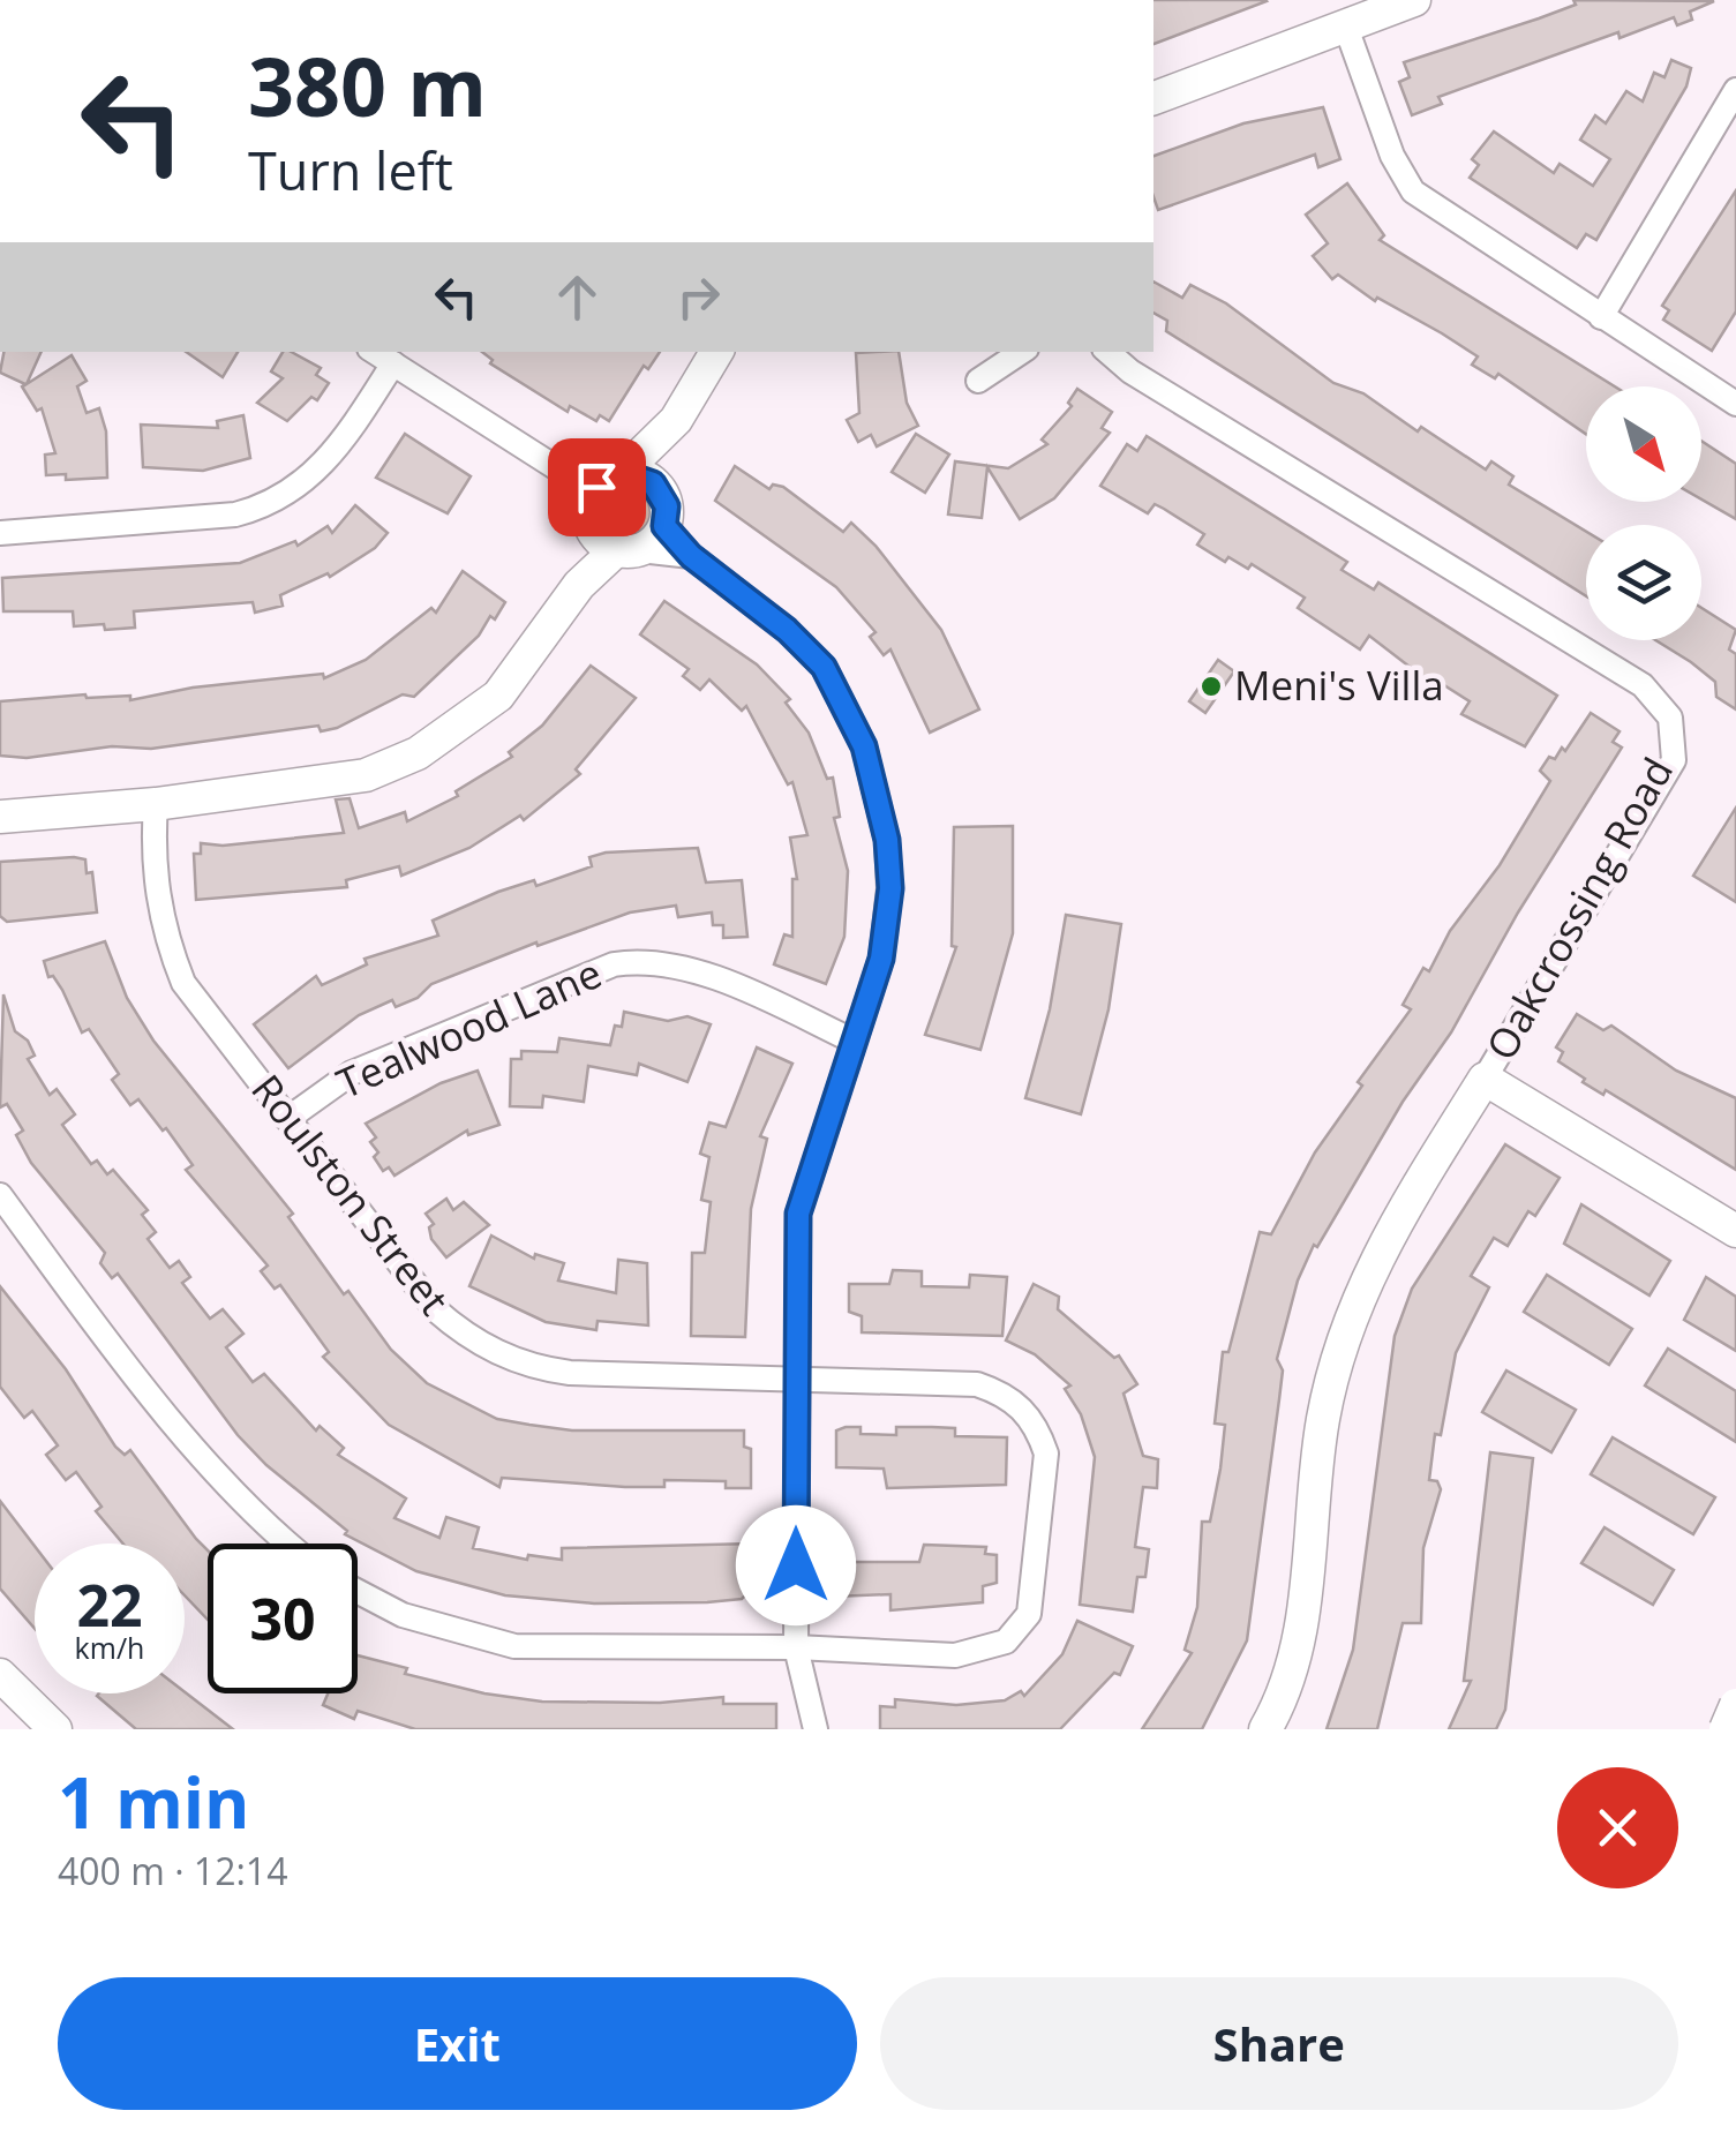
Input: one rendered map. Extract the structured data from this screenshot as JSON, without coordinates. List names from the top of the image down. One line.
{"streets":{"street":["Oakcrossing Road","Tealwood Lane","Roulston Street"]},"crossings":[["Tealwood Lane","Roulston Street"]],"places":["Meni's Villa"],"north":"bottom right","page":{"turn":["380 m","Turn left"],"speed":"22 km/h","limit":"30","heading":["1 min","400 m · 12:14"],"buttons":["Exit","Share"]}}
